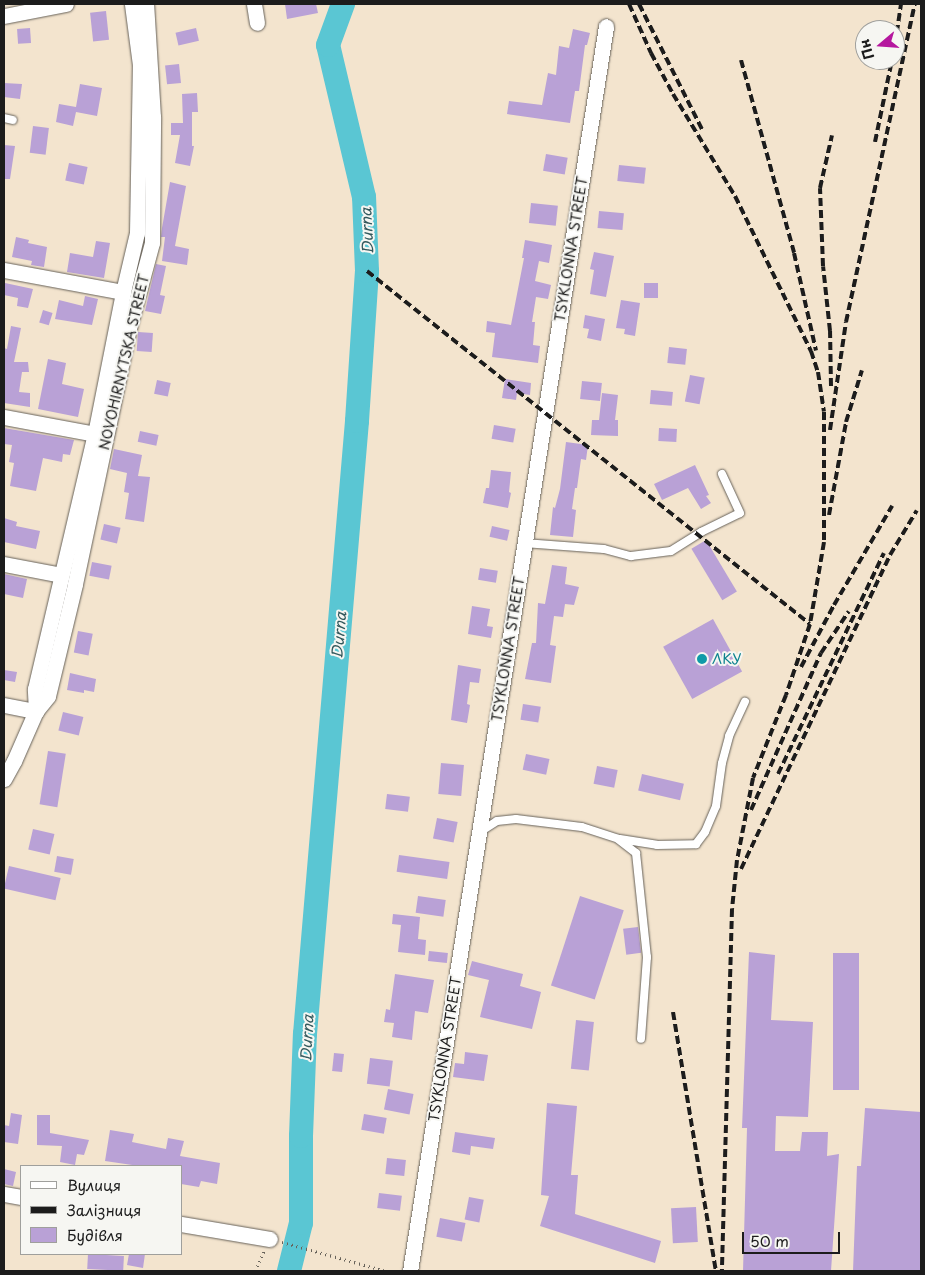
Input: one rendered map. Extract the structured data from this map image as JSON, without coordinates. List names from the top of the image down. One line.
{"streets":{"street":["TSYKLONNA STREET","NOVOHIRNYTSKA STREET"]},"water":["Durna"],"places":["ЛКУ"],"legend":["Вулиця","Залізниця","Будівля"],"scale_bar":"50 m","north":"left"}
